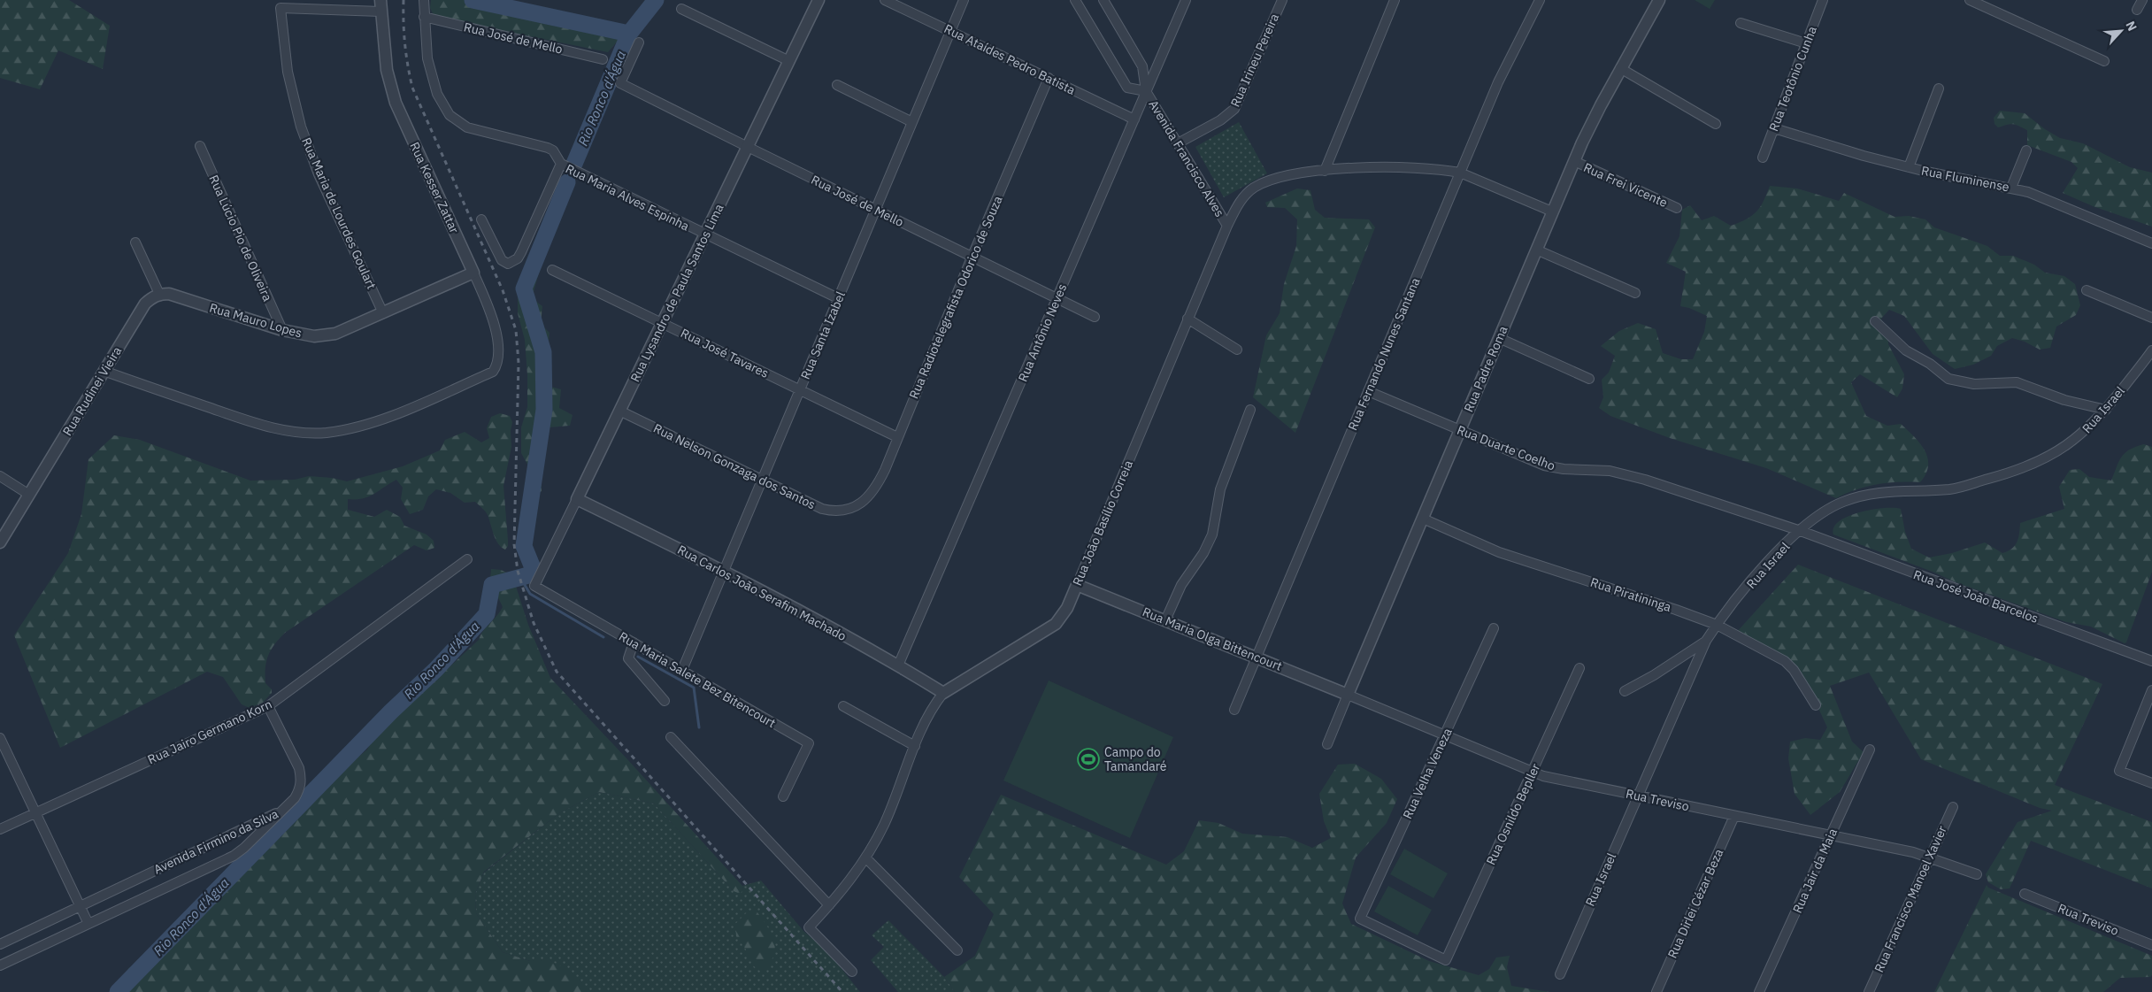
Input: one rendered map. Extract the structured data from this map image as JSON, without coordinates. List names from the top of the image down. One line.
{"streets":{"street":["Rua José de Mello","Rua Ataídes Pedro Batista","Rua Irineu Pereira","Rua Teotônio Cunha","Avenida Francisco Alves","Rua Fluminense","Rua Frei Vicente","Rua Kesser Zattar","Rua Maria Alves Espinha","Rua Maria de Lourdes Goulart","Rua Lúcio Pio de Oliveira","Rua Lysandro de Paula Santos Lima","Rua Radiotelegrafista Odorico de Souza","Rua Mauro Lopes","Rua Antônio Neves","Rua Santa Izabel","Rua José Tavares","Rua Fernando Nunes Santana","Rua Padre Roma","Rua Rudinei Vieira","Rua Israel","Rua Duarte Coelho","Rua Nelson Gonzaga dos Santos","Rua João Basílio Correia","Rua Carlos João Serafim Machado","Rua Piratininga","Rua José João Barcelos","Rua Maria Olga Bittencourt","Rua Maria Salete Bez Bitencourt","Rua Jairo Germano Korn","Rua Velha Veneza","Rua Treviso","Rua Osnildo Bepller","Avenida Firmino da Silva","Rua Jair da Maia","Rua Francisco Manoel Xavier","Rua Dirlei Cézar Beza"]},"crossings":[["Rua José de Mello","Rua Lysandro de Paula Santos Lima"],["Rua José de Mello","Rua Radiotelegrafista Odorico de Souza"],["Rua José de Mello","Rua Antônio Neves"],["Rua José de Mello","Rua Santa Izabel"],["Rua Ataídes Pedro Batista","Rua Radiotelegrafista Odorico de Souza"],["Rua Ataídes Pedro Batista","Rua Antônio Neves"],["Rua Ataídes Pedro Batista","Rua Santa Izabel"],["Rua Irineu Pereira","Avenida Francisco Alves"],["Rua Teotônio Cunha","Rua Fluminense"],["Avenida Francisco Alves","Rua Antônio Neves"],["Avenida Francisco Alves","Rua João Basílio Correia"],["Rua Frei Vicente","Rua Padre Roma"],["Rua Kesser Zattar","Rua Maria de Lourdes Goulart"],["Rua Kesser Zattar","Rua Mauro Lopes"],["Rua Kesser Zattar","Rua Rudinei Vieira"],["Rua Maria Alves Espinha","Rua Lysandro de Paula Santos Lima"],["Rua Maria Alves Espinha","Rua Santa Izabel"],["Rua Maria de Lourdes Goulart","Rua Mauro Lopes"],["Rua Lúcio Pio de Oliveira","Rua Mauro Lopes"],["Rua Lysandro de Paula Santos Lima","Rua José Tavares"],["Rua Lysandro de Paula Santos Lima","Rua Nelson Gonzaga dos Santos"],["Rua Lysandro de Paula Santos Lima","Rua Carlos João Serafim Machado"],["Rua Lysandro de Paula Santos Lima","Rua Maria Salete Bez Bitencourt"],["Rua Radiotelegrafista Odorico de Souza","Rua José Tavares"],["Rua Radiotelegrafista Odorico de Souza","Rua Nelson Gonzaga dos Santos"],["Rua Mauro Lopes","Rua Rudinei Vieira"],["Rua Antônio Neves","Rua Carlos João Serafim Machado"],["Rua Santa Izabel","Rua José Tavares"],["Rua Santa Izabel","Rua Nelson Gonzaga dos Santos"],["Rua Santa Izabel","Rua Carlos João Serafim Machado"],["Rua Santa Izabel","Rua Maria Salete Bez Bitencourt"],["Rua Fernando Nunes Santana","Rua Duarte Coelho"],["Rua Fernando Nunes Santana","Rua João Basílio Correia"],["Rua Fernando Nunes Santana","Rua Maria Olga Bittencourt"],["Rua Padre Roma","Rua Duarte Coelho"],["Rua Padre Roma","Rua João Basílio Correia"],["Rua Padre Roma","Rua Piratininga"],["Rua Padre Roma","Rua Maria Olga Bittencourt"],["Rua Padre Roma","Rua Treviso"],["Rua Israel","Rua Duarte Coelho"],["Rua Israel","Rua Piratininga"],["Rua Israel","Rua José João Barcelos"],["Rua Israel","Rua Treviso"],["Rua Duarte Coelho","Rua José João Barcelos"],["Rua João Basílio Correia","Rua Carlos João Serafim Machado"],["Rua João Basílio Correia","Rua Maria Olga Bittencourt"],["Rua Maria Olga Bittencourt","Rua Treviso"],["Rua Velha Veneza","Rua Treviso"],["Rua Velha Veneza","Rua Osnildo Bepller"],["Rua Treviso","Rua Osnildo Bepller"],["Rua Treviso","Rua Jair da Maia"],["Rua Treviso","Rua Francisco Manoel Xavier"],["Rua Treviso","Rua Dirlei Cézar Beza"]],"water":["Rio Ronco d'Água"],"places":{"sports":["Campo do Tamandaré"]},"north":"top right"}
